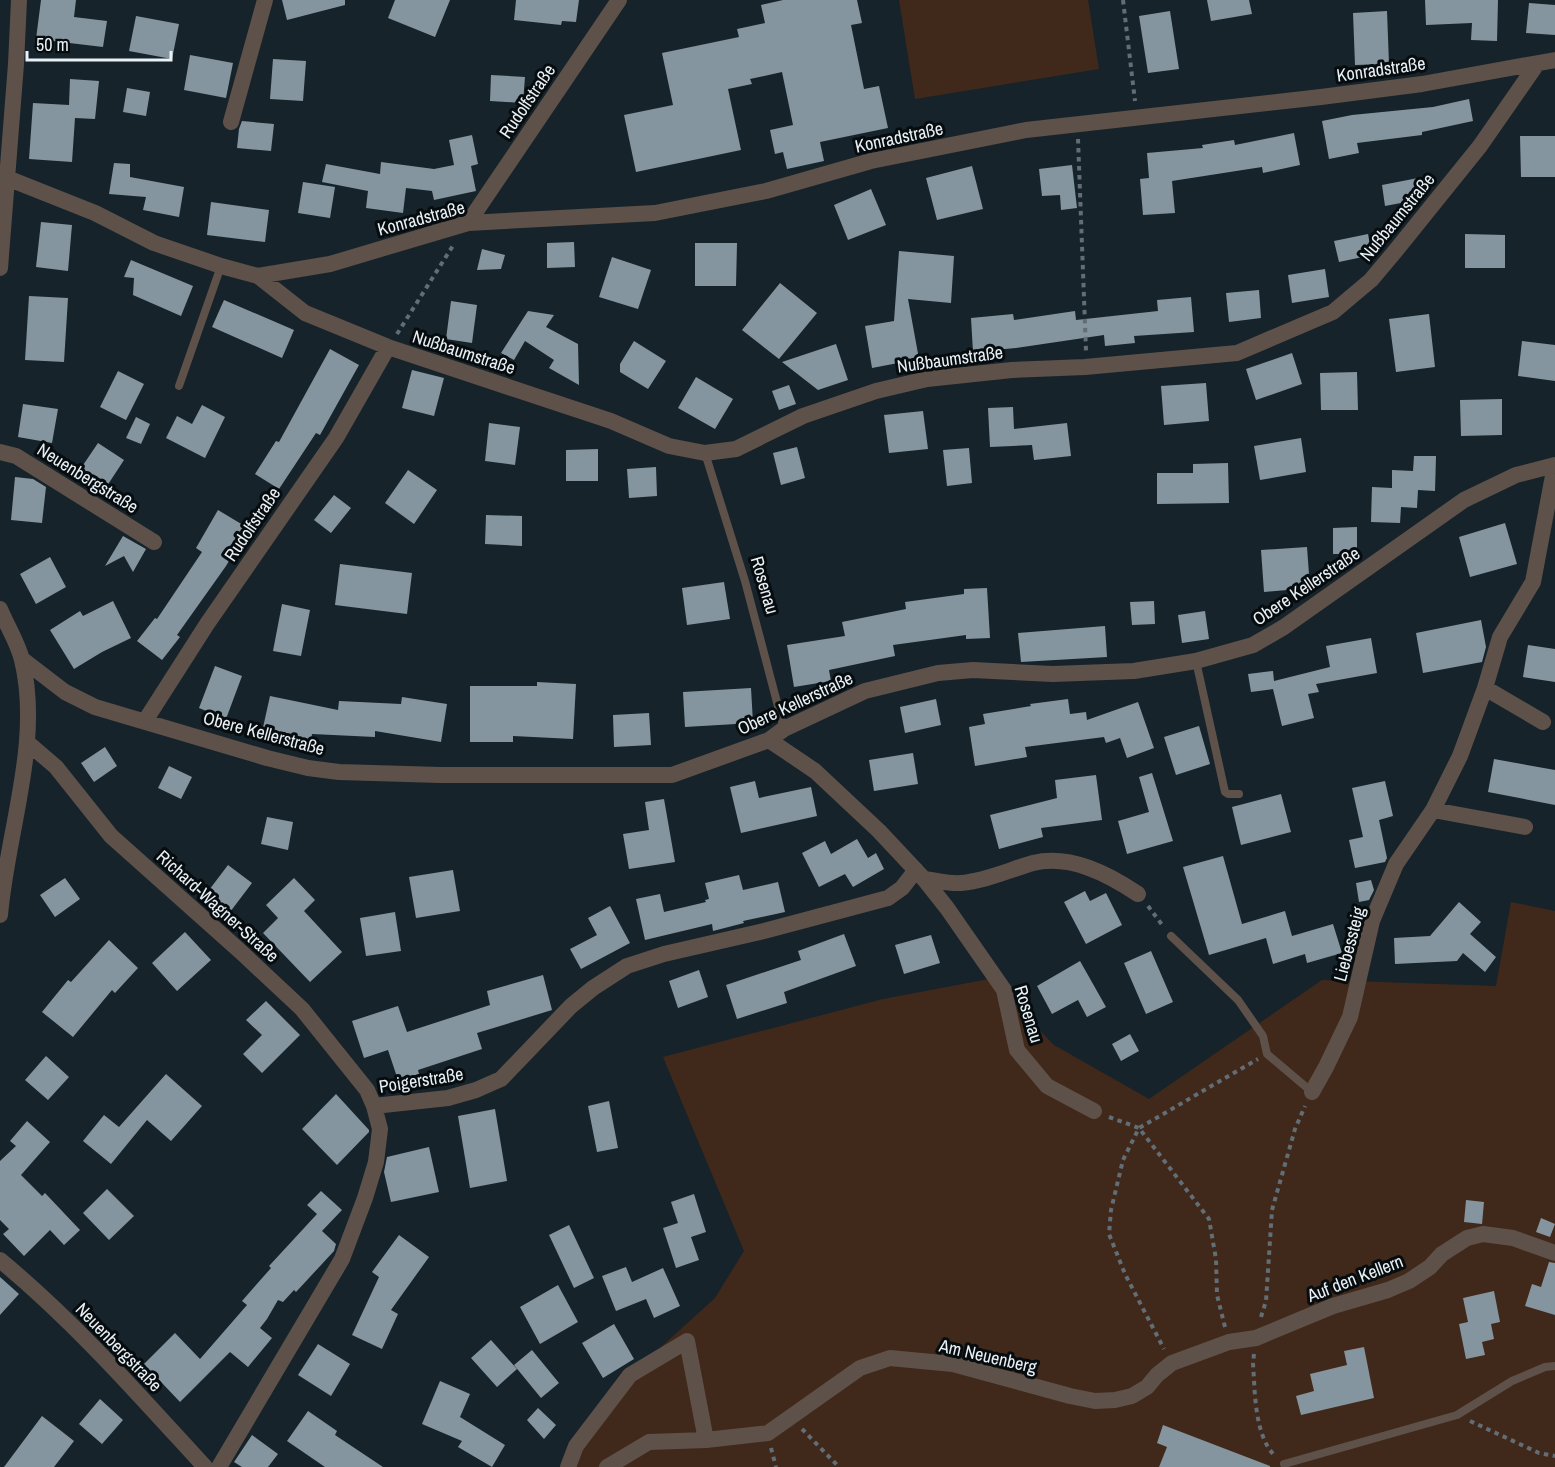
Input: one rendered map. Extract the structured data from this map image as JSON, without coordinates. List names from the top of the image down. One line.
{"streets":{"street":["Konradstraße","Rudolfstraße","Nußbaumstraße","Neuenbergstraße","Rosenau","Obere Kellerstraße","Richard-Wagner-Straße","Liebessteig","Poigerstraße","Auf den Kellern","Am Neuenberg"]},"crossings":[["Konradstraße","Rudolfstraße"],["Konradstraße","Nußbaumstraße"],["Rudolfstraße","Nußbaumstraße"],["Rudolfstraße","Obere Kellerstraße"],["Nußbaumstraße","Rosenau"],["Rosenau","Obere Kellerstraße"],["Rosenau","Poigerstraße"],["Obere Kellerstraße","Liebessteig"],["Richard-Wagner-Straße","Poigerstraße"],["Auf den Kellern","Am Neuenberg"]],"scale_bar":"50 m"}
